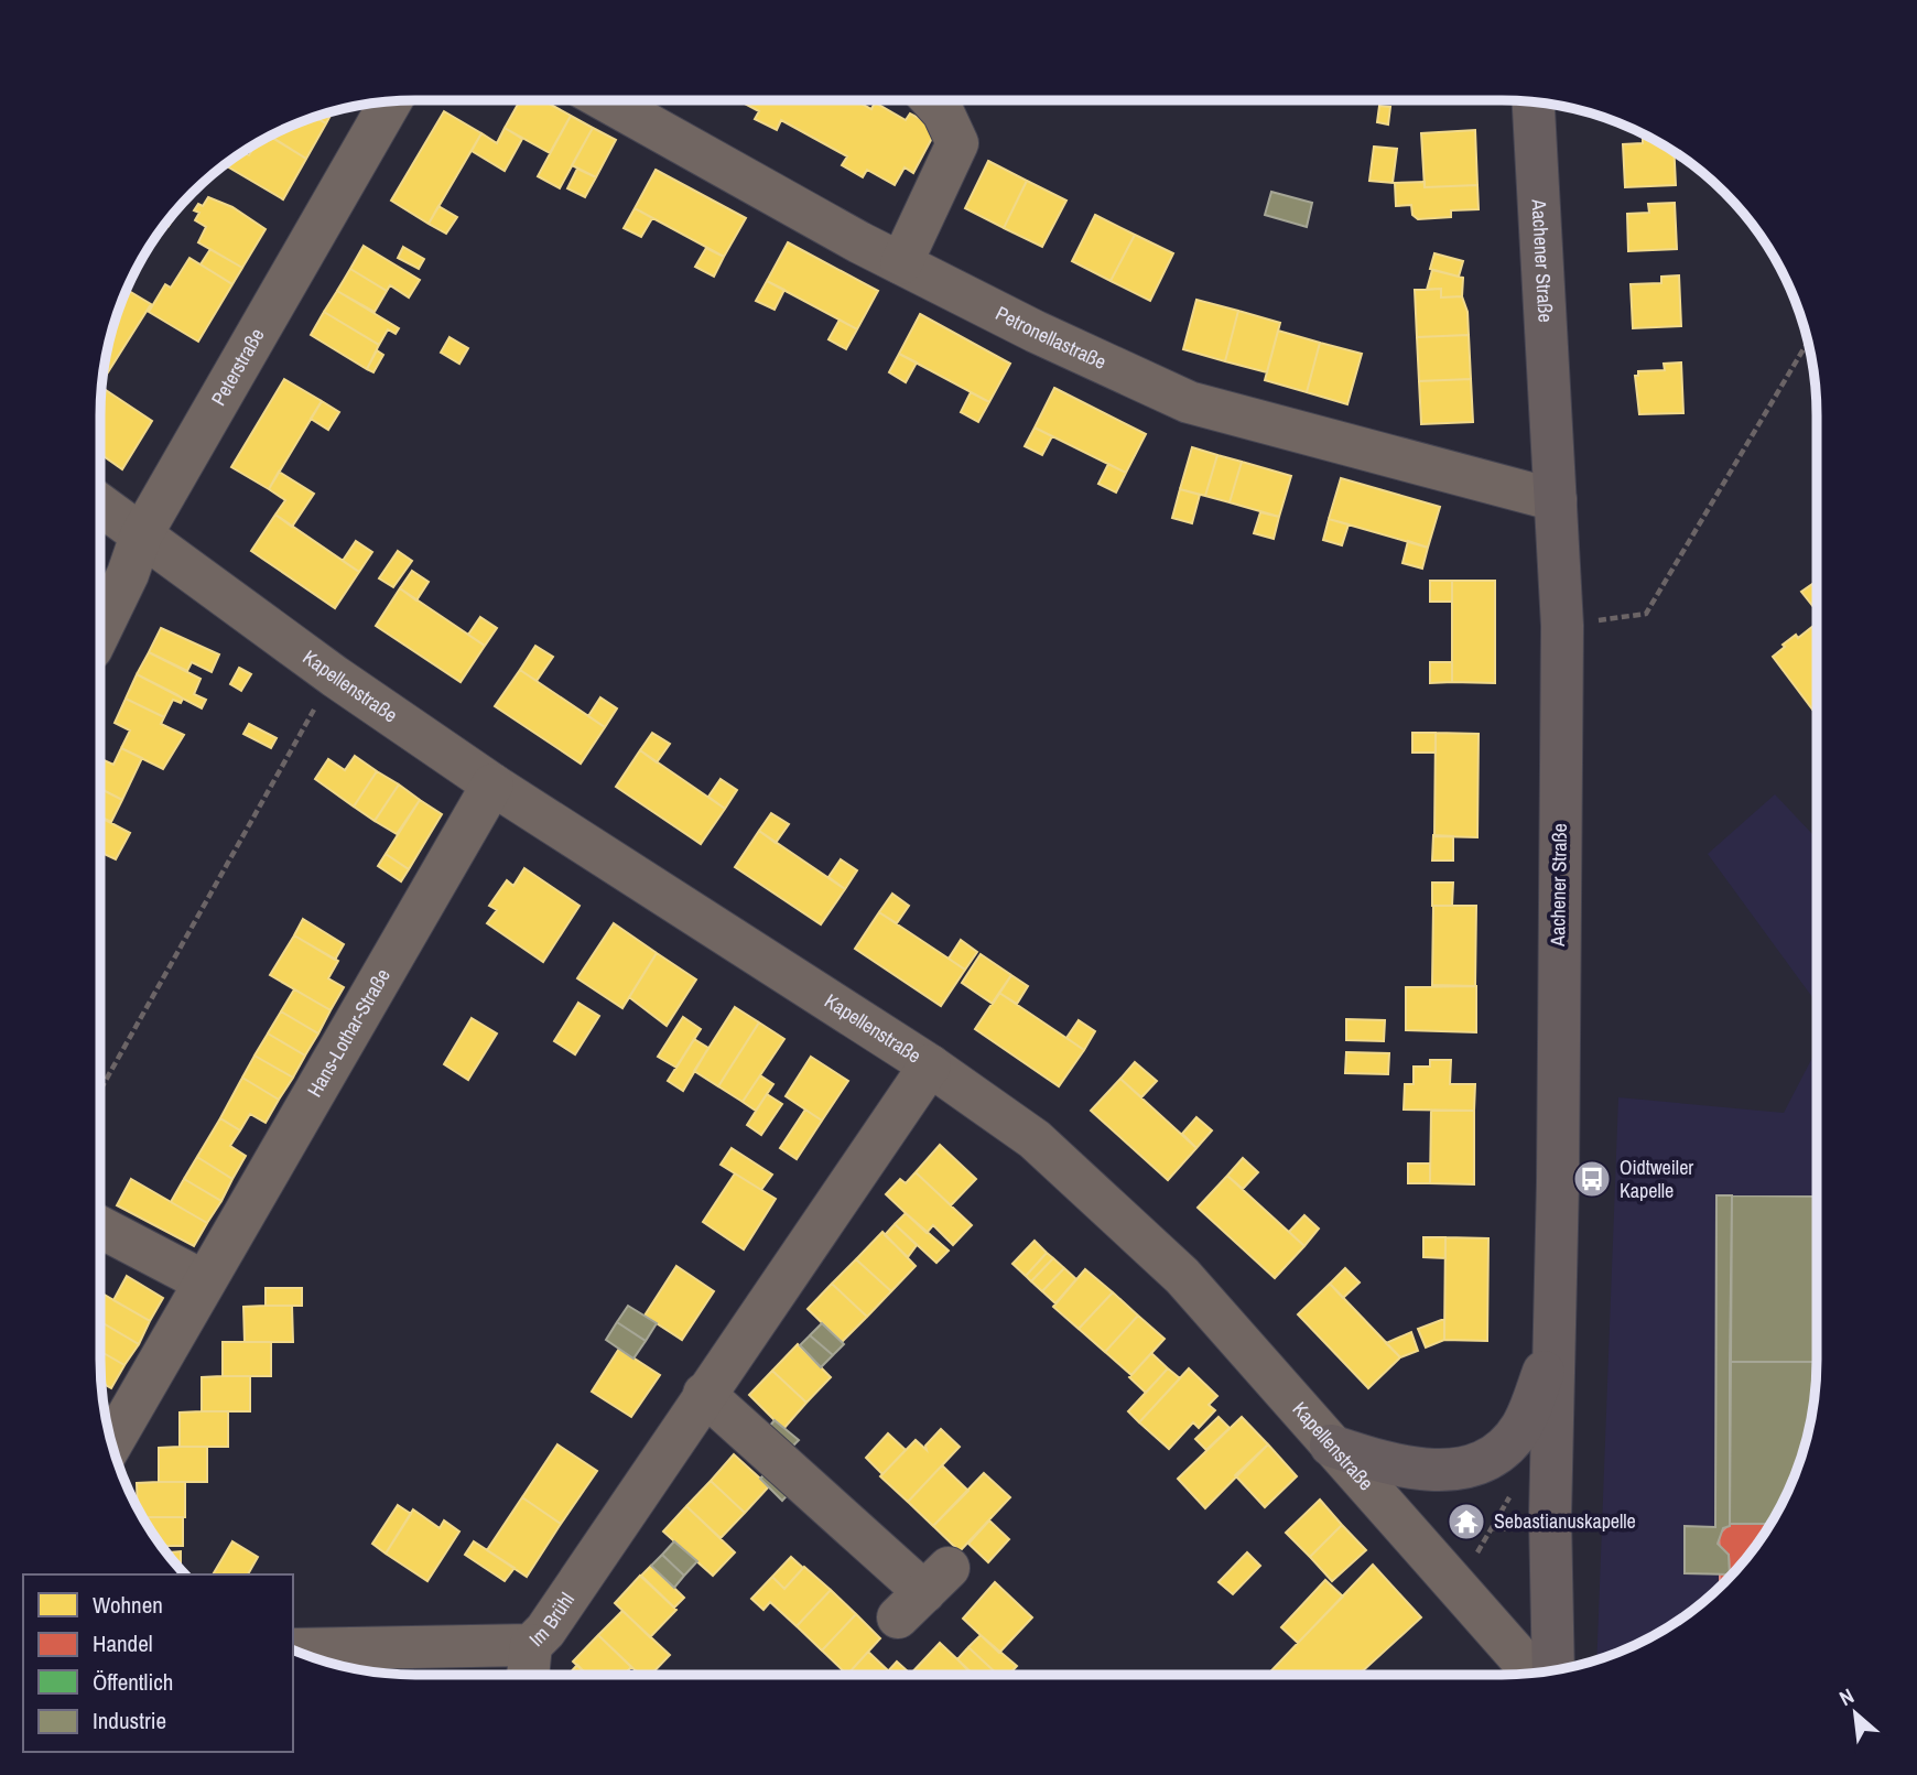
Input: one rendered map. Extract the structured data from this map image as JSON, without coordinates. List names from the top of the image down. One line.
{"streets":{"main road":["Aachener Straße"],"street":["Petronellastraße","Peterstraße","Kapellenstraße","Hans-Lothar-Straße","Im Brühl"]},"crossings":[["Aachener Straße","Petronellastraße"],["Peterstraße","Kapellenstraße"],["Kapellenstraße","Hans-Lothar-Straße"],["Kapellenstraße","Im Brühl"]],"places":{"bus stop":["Oidtweiler Kapelle"],"temple":["Sebastianuskapelle"]},"legend":["Wohnen","Handel","Öffentlich","Industrie"],"north":"top left"}
